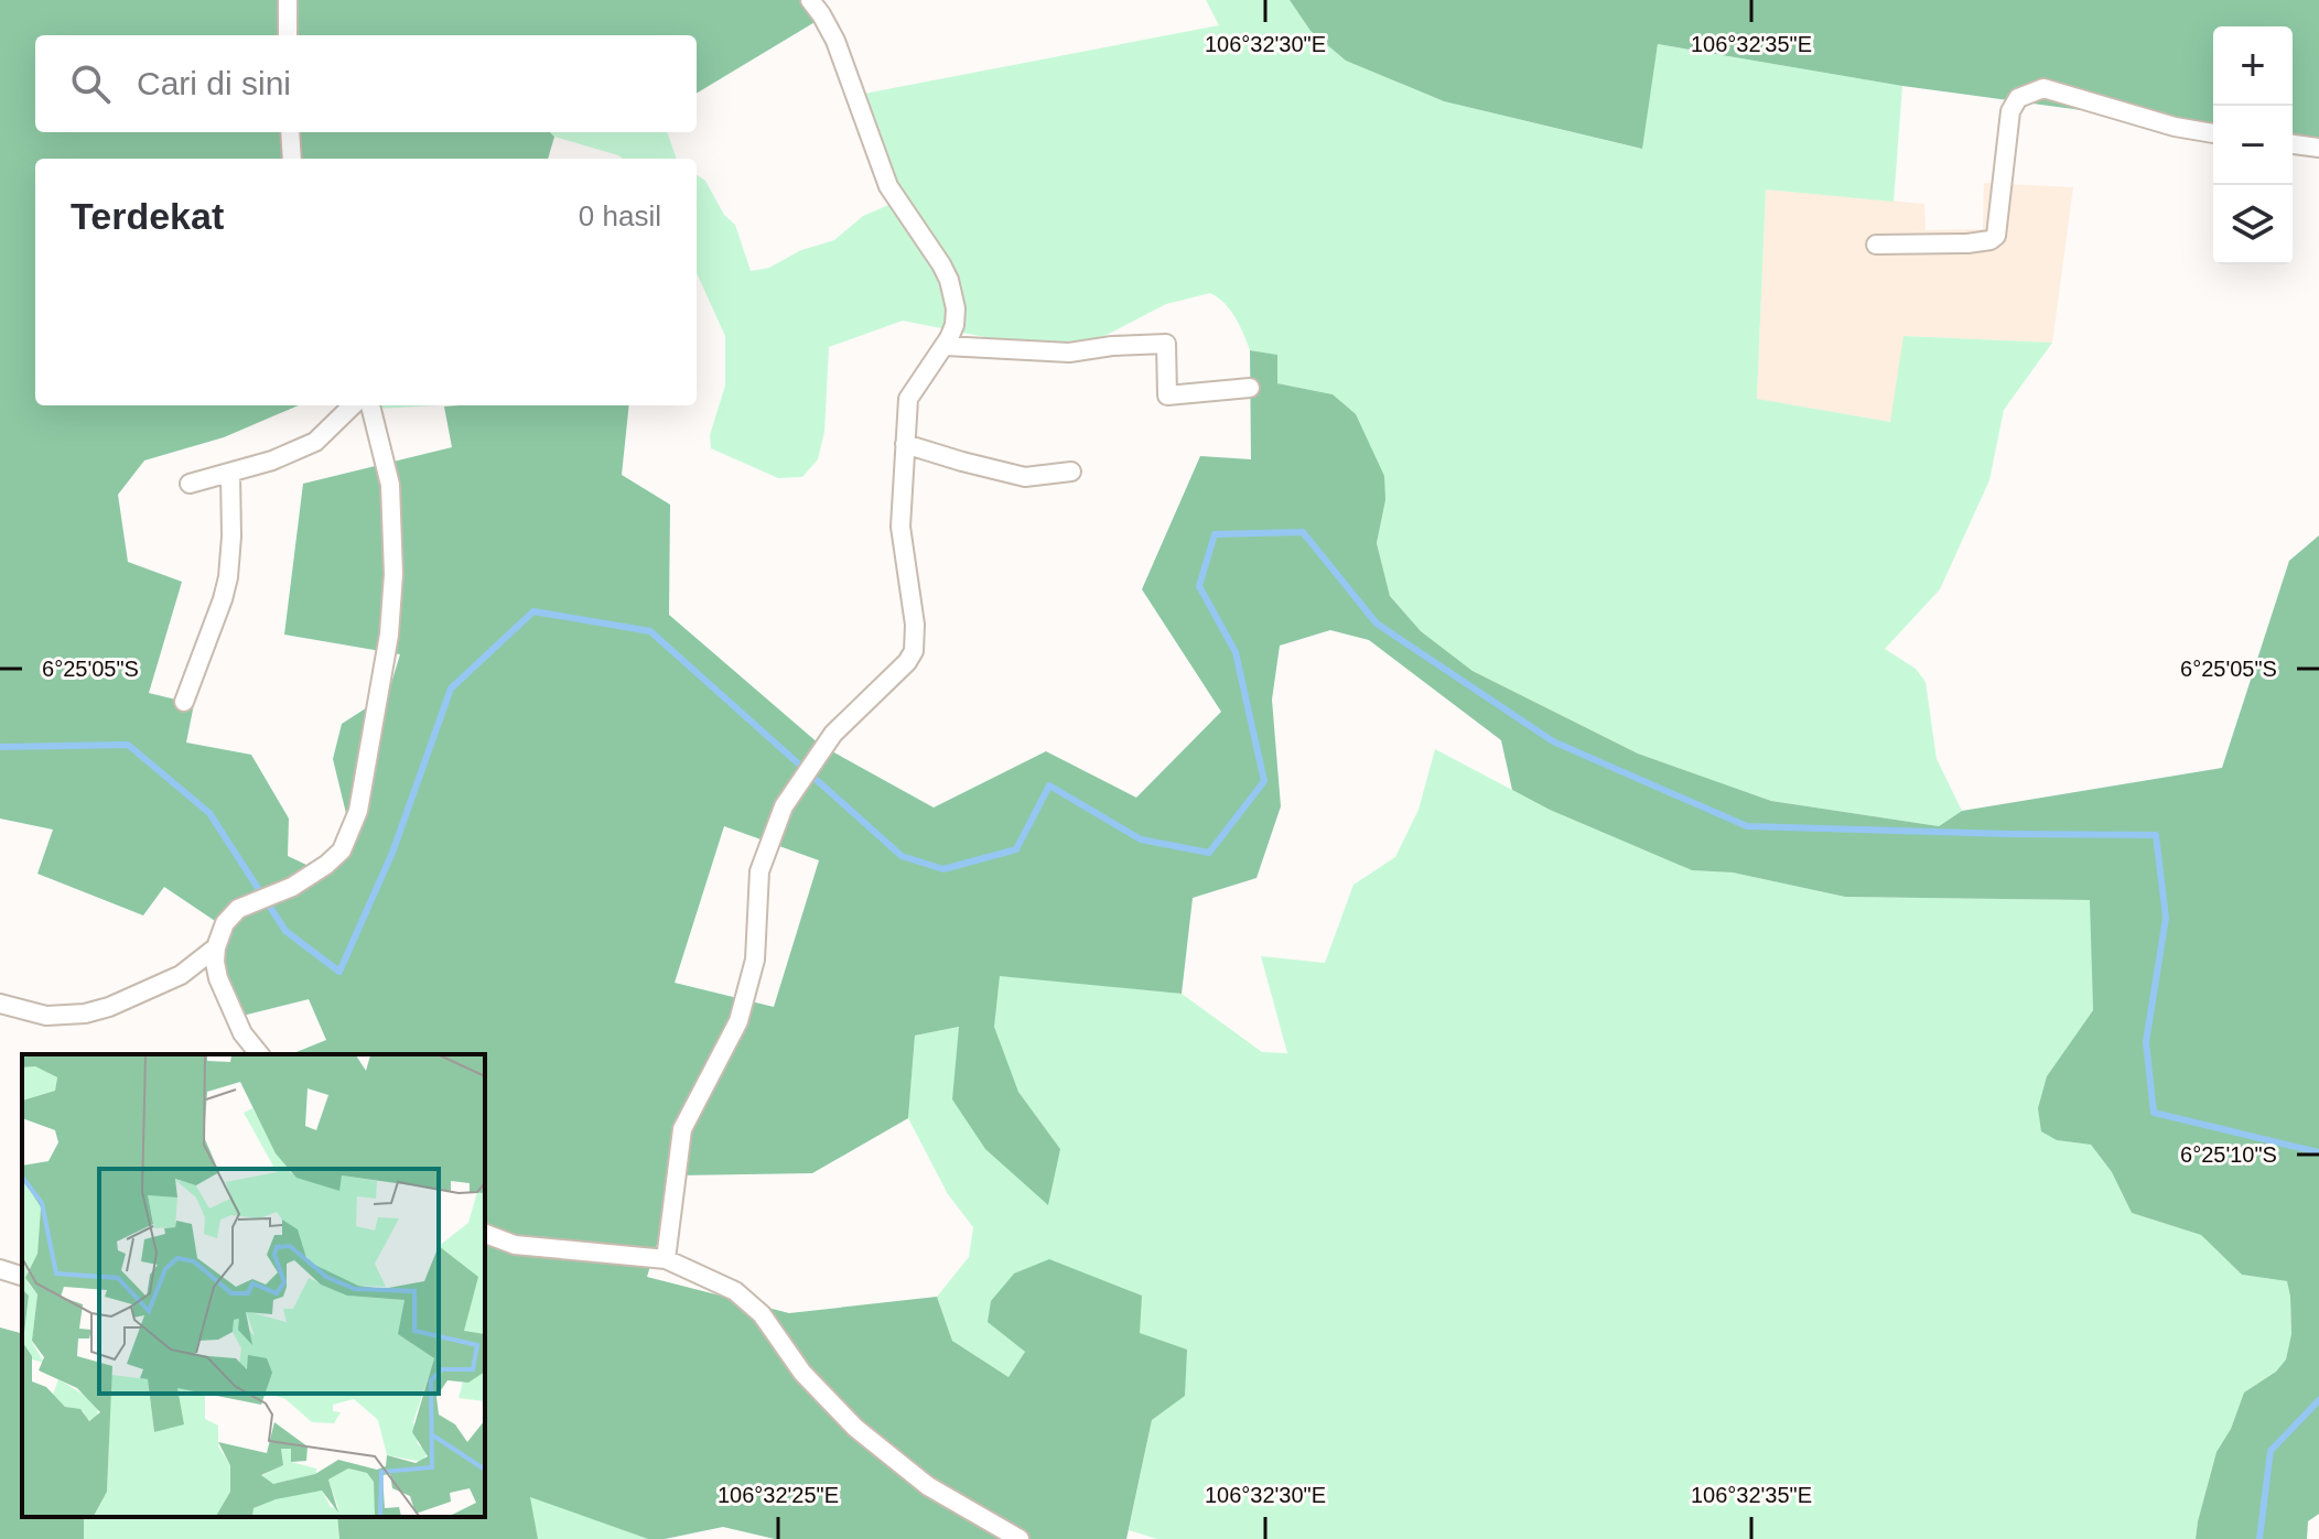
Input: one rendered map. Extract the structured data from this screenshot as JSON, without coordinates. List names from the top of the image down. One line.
{"page":{"map_buttons":["+","−"],"search":"Cari di sini","heading":["Terdekat","0 hasil"]},"coordinates":["106°32'30\"E","106°32'35\"E","6°25'05\"S","6°25'10\"S","106°32'25\"E"]}
